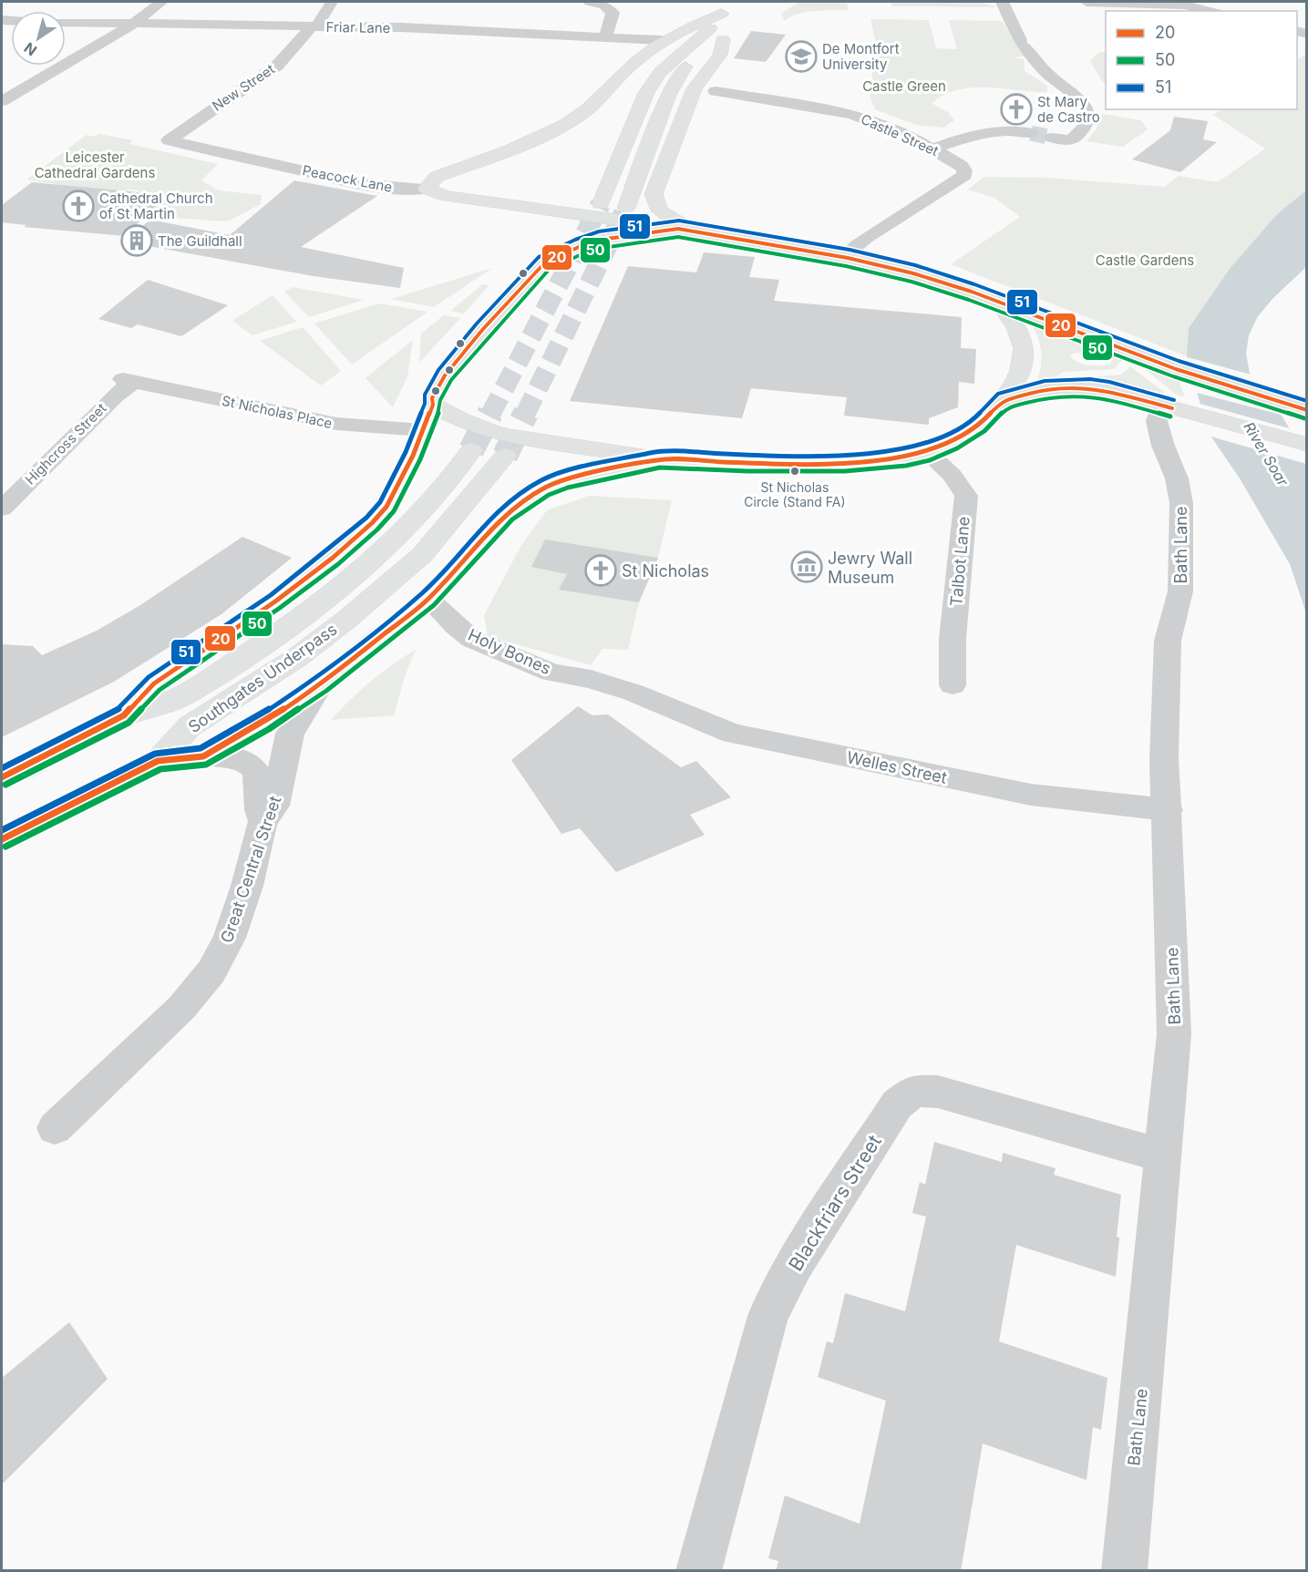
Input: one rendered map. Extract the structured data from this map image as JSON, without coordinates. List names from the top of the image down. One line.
{"streets":{"main road":["Peacock Lane","Southgates Underpass"],"street":["Friar Lane","New Street","Castle Street","St Nicholas Place","Highcross Street","Bath Lane","Talbot Lane","Holy Bones","Welles Street","Great Central Street","Blackfriars Street"]},"crossings":[["Friar Lane","New Street"],["New Street","Peacock Lane"],["St Nicholas Place","Highcross Street"],["Bath Lane","Welles Street"],["Bath Lane","Blackfriars Street"],["Holy Bones","Welles Street"]],"water":["River Soar"],"parks":["Castle Green","Leicester Cathedral Gardens","Castle Gardens"],"places":{"school or university":["De Montfort University"],"church":["St Mary de Castro","Cathedral Church of St Martin","St Nicholas"],"building":["The Guildhall"],"other":["St Nicholas Circle (Stand FA)"],"museum":["Jewry Wall Museum"]},"lines":["transit line 51","transit line 20","transit line 50"],"legend":["20","50","51"],"north":"bottom left"}
